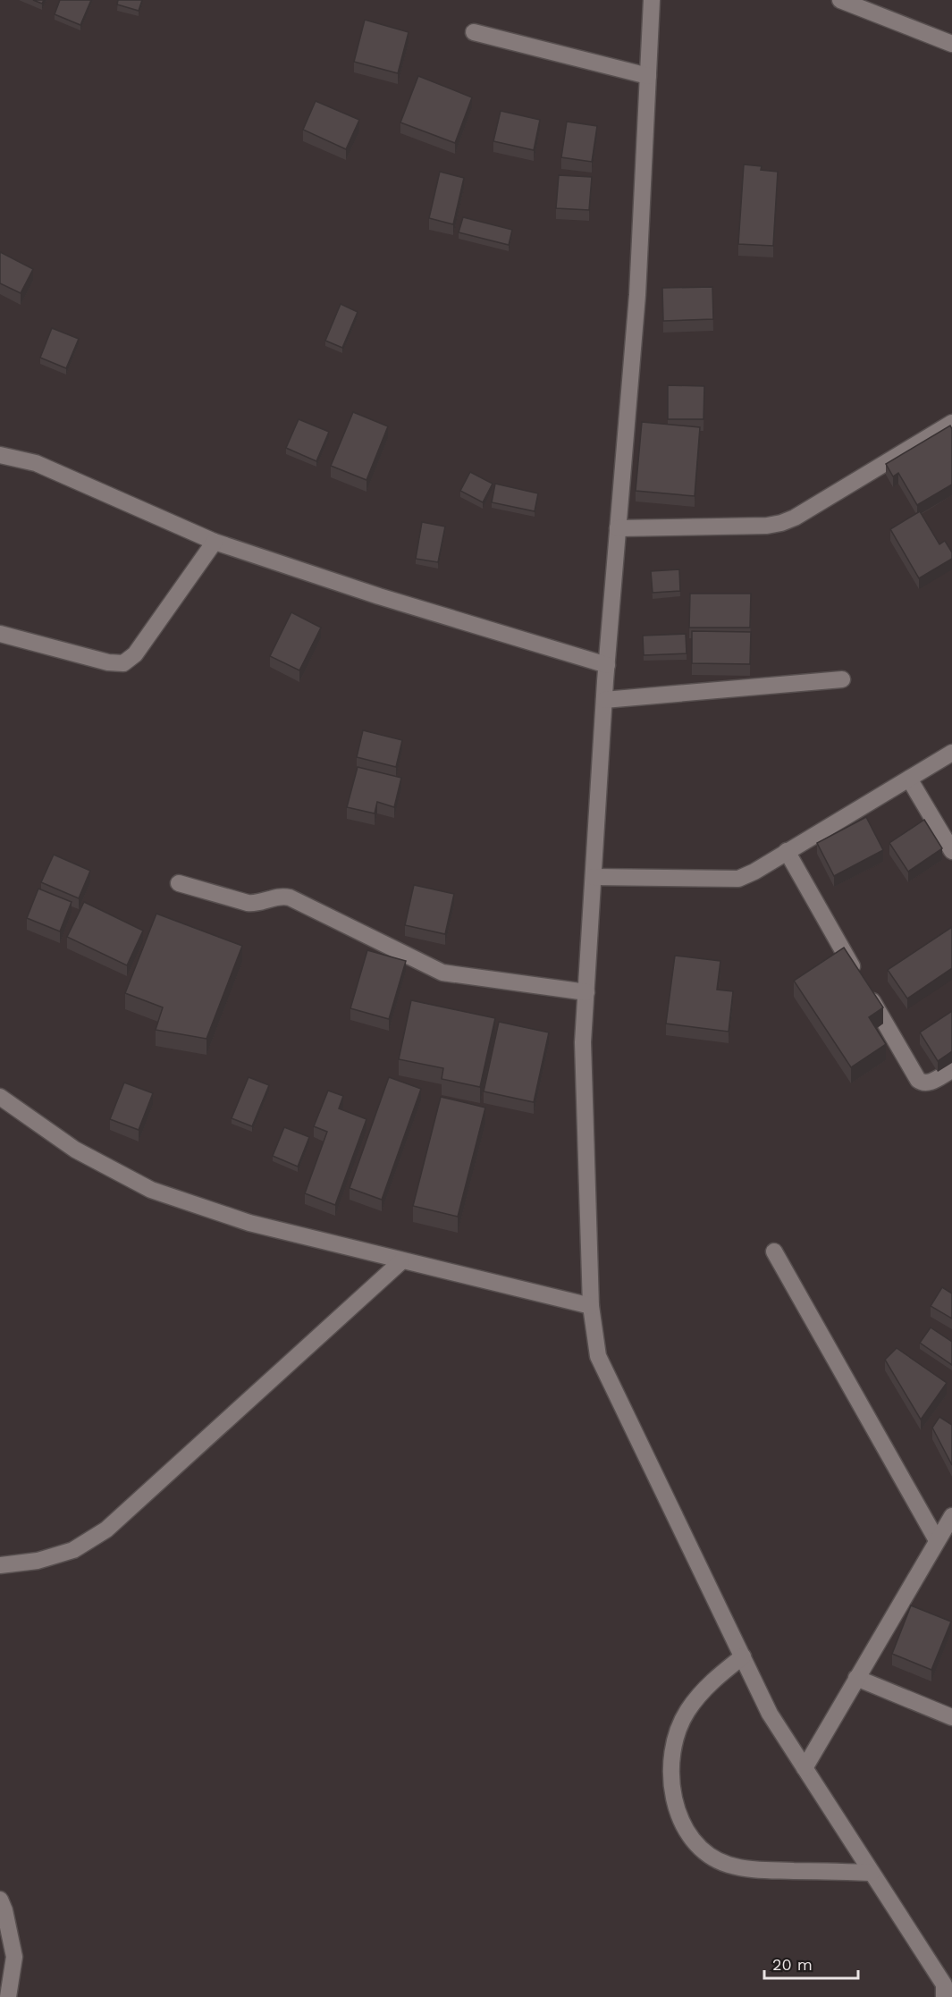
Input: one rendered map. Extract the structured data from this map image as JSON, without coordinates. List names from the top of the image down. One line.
{"scale_bar":"20 m"}
